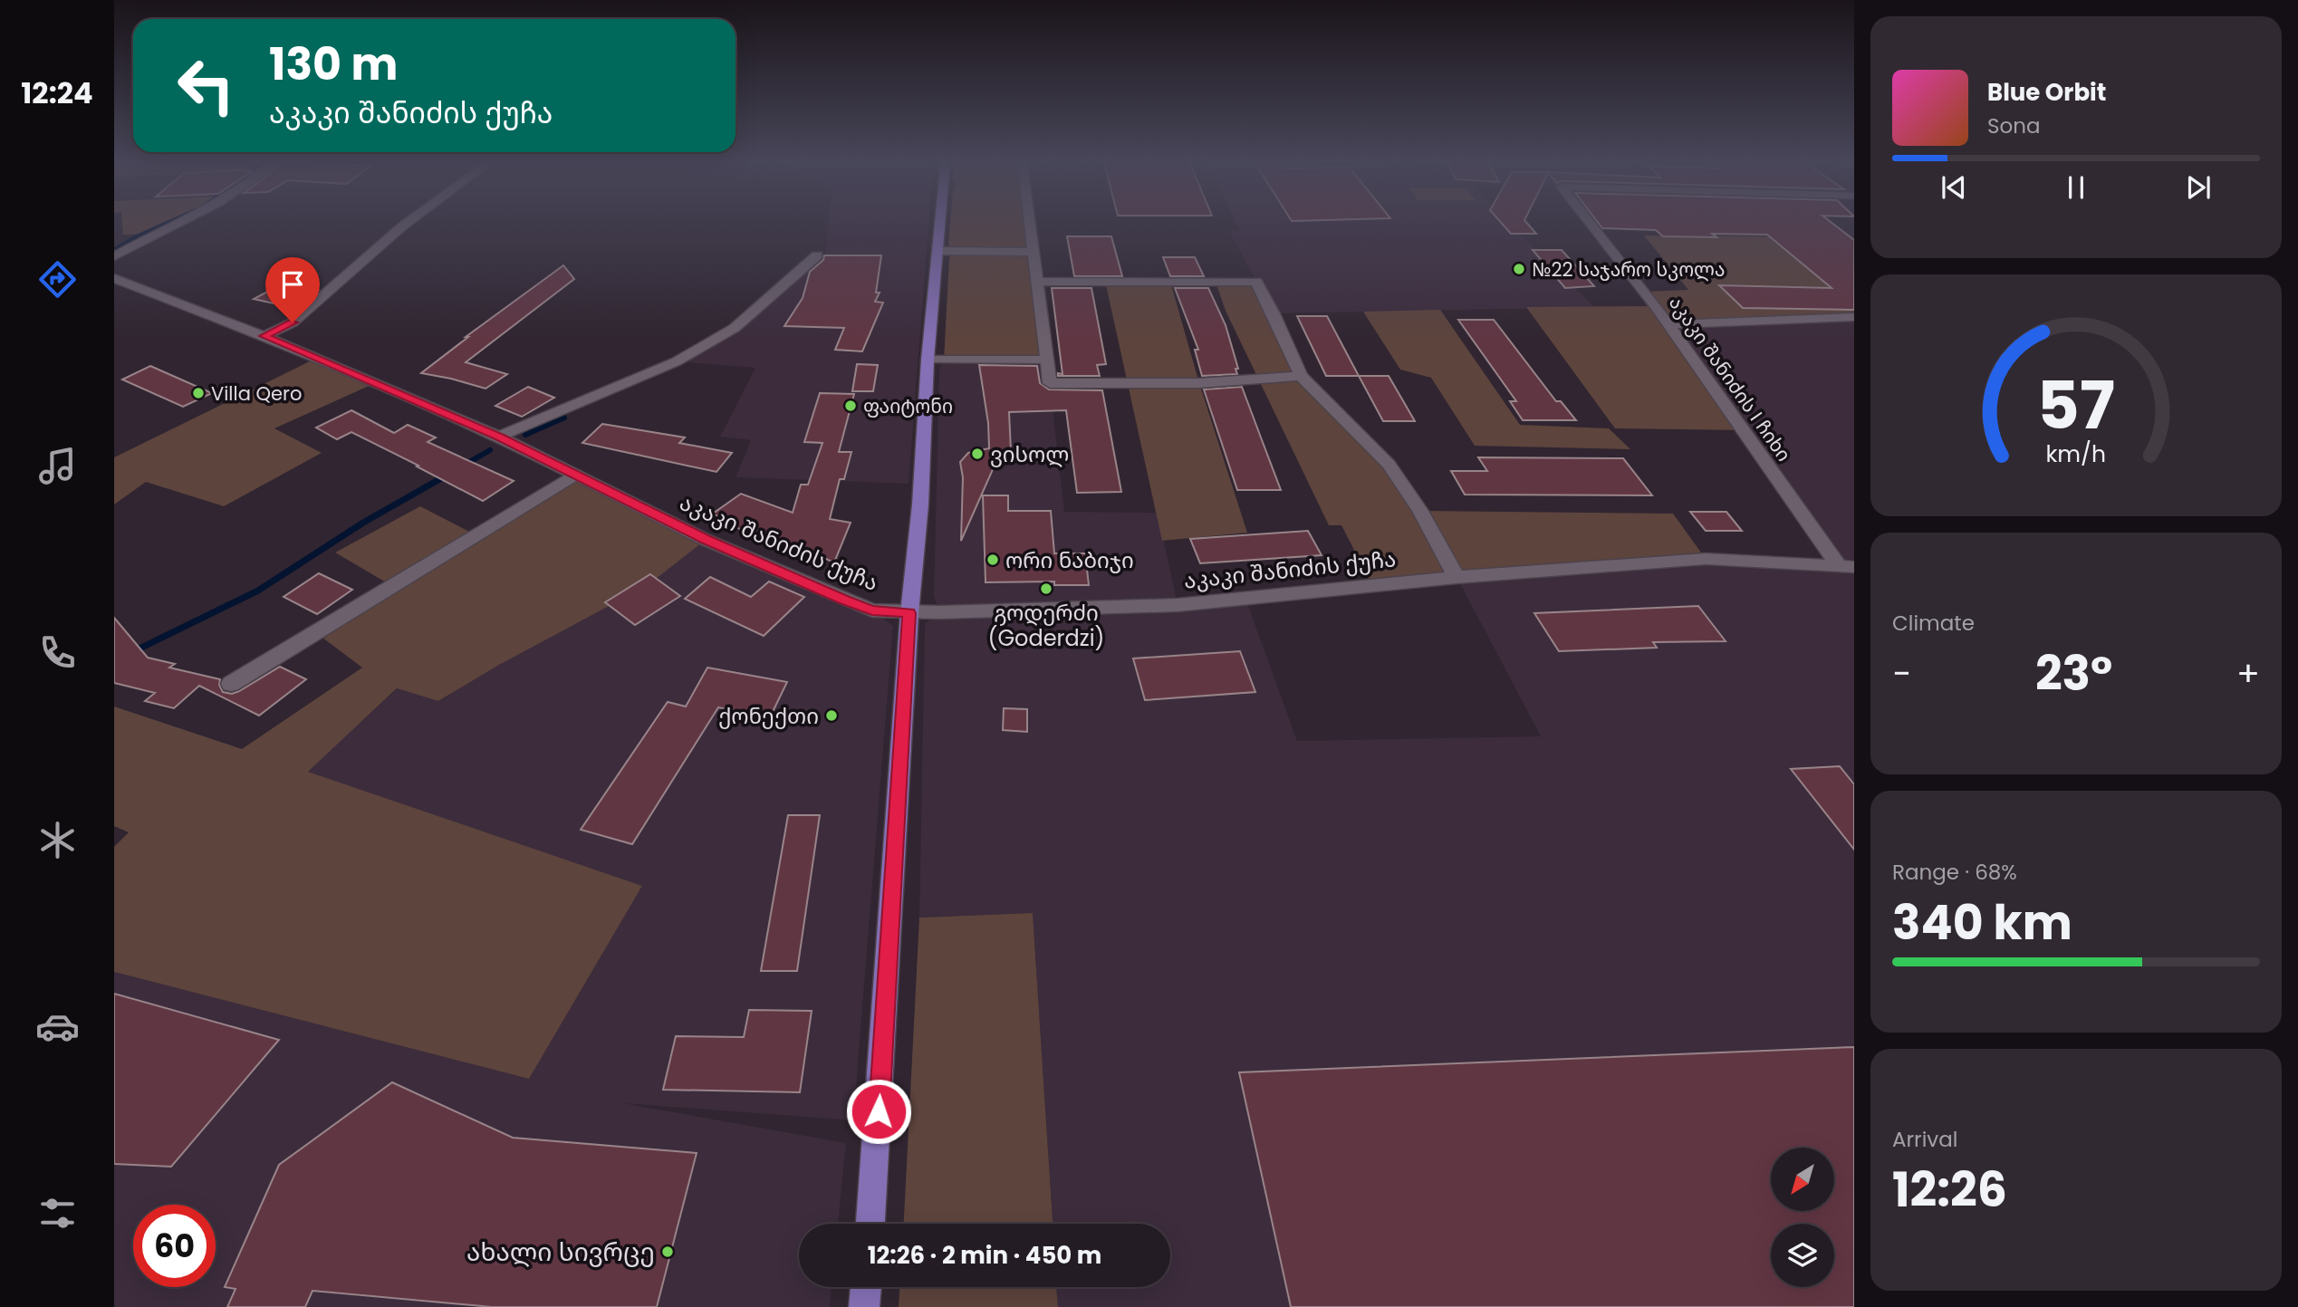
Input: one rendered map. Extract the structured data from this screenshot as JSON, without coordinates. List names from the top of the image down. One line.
{"streets":{"street":["აკაკი შანიძის I ჩიხი","აკაკი შანიძის ქუჩა"]},"crossings":[["აკაკი შანიძის I ჩიხი","აკაკი შანიძის ქუჩა"]],"places":["№22 საჯარო სკოლა","Villa Qero","ფაიტონი","ვისოლ","ორი ნაბიჯი","გოდერძი (Goderdzi)","ქონექთი","ახალი სივრცე"],"north":"bottom left","page":{"tabs":"12:24","turn":["130 m","აკაკი შანიძის ქუჩა"],"song":["Blue Orbit","Sona"],"tile":["Climate",["Range · 68%","340 km"],["Arrival","12:26"]],"heat":["−","23°","+"],"limit":"60","trip":"12:26 · 2 min · 450 m","gauge":["57","km/h"]}}
